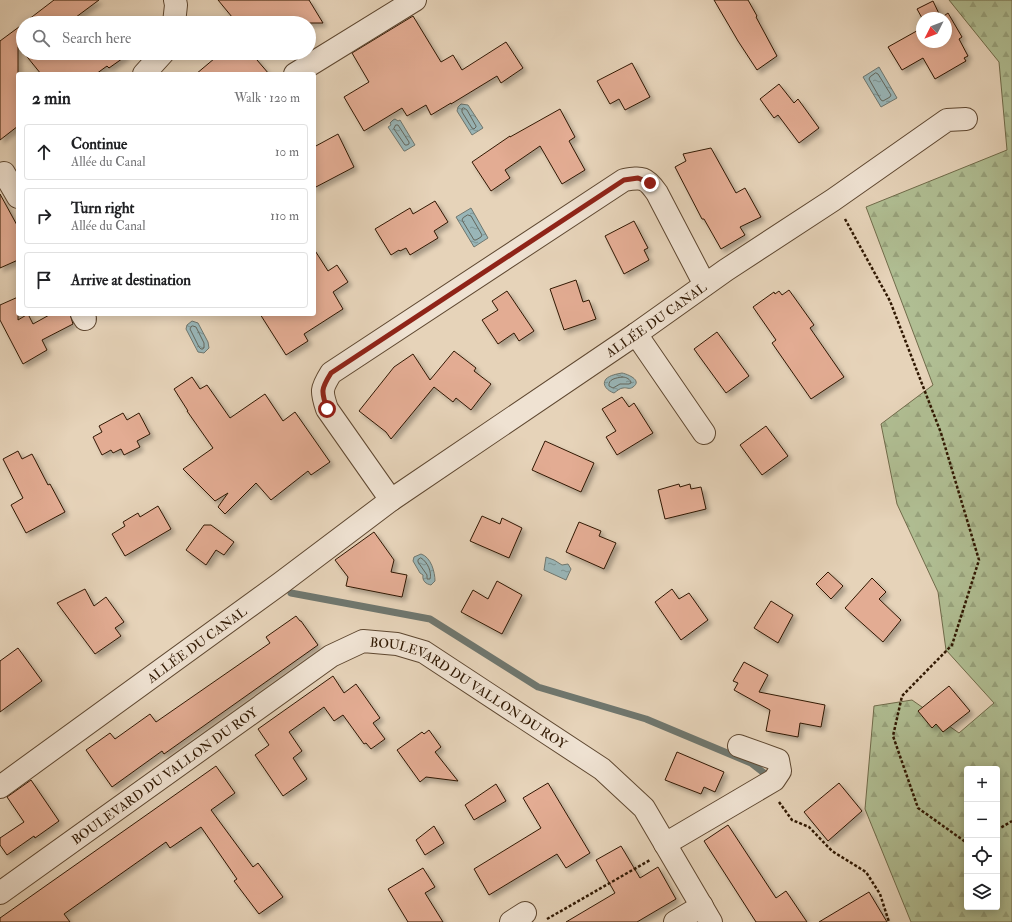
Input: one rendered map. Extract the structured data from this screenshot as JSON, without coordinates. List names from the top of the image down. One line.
{"streets":{"street":["ALLÉE DU CANAL","BOULEVARD DU VALLON DU ROY"]},"north":"bottom left","page":{"search":"Search here","heading":["2 min","Walk · 120 m"],"list":[["Continue","Allée du Canal","10 m"],["Turn right","Allée du Canal","110 m"],"Arrive at destination"],"map_buttons":["+","−"]}}
